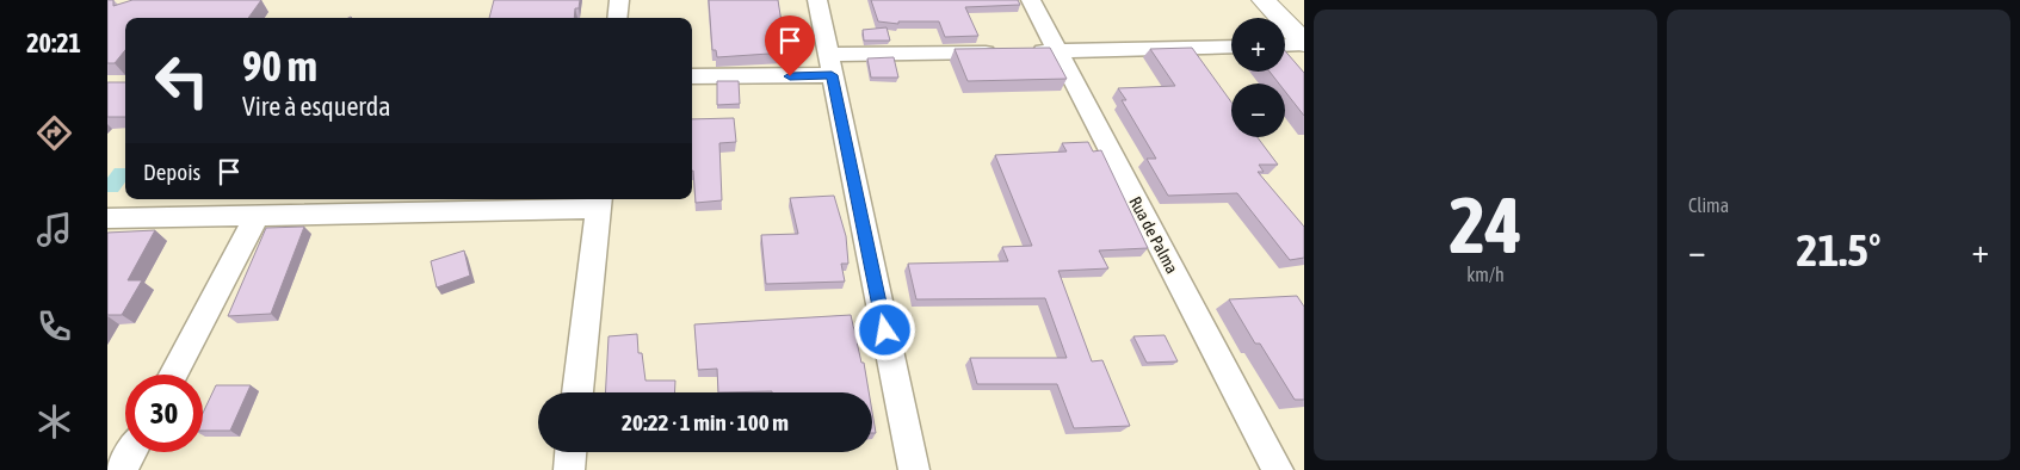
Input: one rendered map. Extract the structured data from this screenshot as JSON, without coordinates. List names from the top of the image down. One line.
{"streets":{"street":["Rua de Palma"]},"page":{"tabs":"20:21","tile":[["24","km/h"],"Clima"],"map_buttons":["+","−"],"turn":["90 m","Vire à esquerda"],"then":"Depois","heat":["−","21.5°","+"],"limit":"30","trip":"20:22 · 1 min · 100 m"}}
